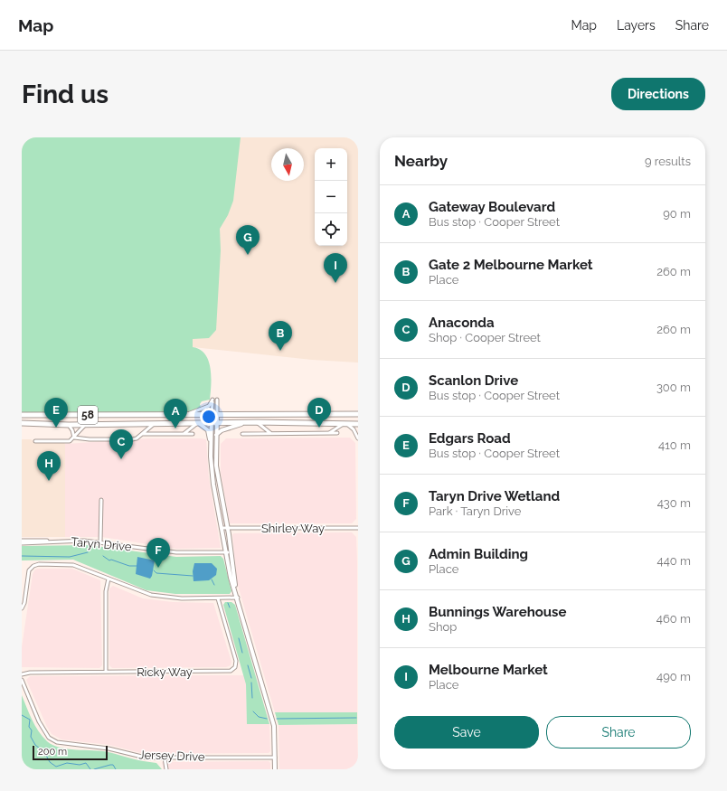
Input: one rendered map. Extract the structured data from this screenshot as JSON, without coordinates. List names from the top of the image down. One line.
{"streets":{"main road":["58"],"street":["Shirley Way","Taryn Drive","Ricky Way","Jersey Drive"]},"scale_bar":"200 m","north":"bottom","page":{"header":"Map","nav":["Map","Layers","Share"],"buttons":["Directions",["Save","Share"]],"title":"Find us","heading":["Nearby","9 results"],"map_buttons":["+","−"],"list":[{"mark":"A","name":"Gateway Boulevard","note":"Bus stop · Cooper Street","value":"90 m"},{"mark":"B","name":"Gate 2 Melbourne Market","note":"Place","value":"260 m"},{"mark":"C","name":"Anaconda","note":"Shop · Cooper Street","value":"260 m"},{"mark":"D","name":"Scanlon Drive","note":"Bus stop · Cooper Street","value":"300 m"},{"mark":"E","name":"Edgars Road","note":"Bus stop · Cooper Street","value":"410 m"},{"mark":"F","name":"Taryn Drive Wetland","note":"Park · Taryn Drive","value":"430 m"},{"mark":"G","name":"Admin Building","note":"Place","value":"440 m"},{"mark":"H","name":"Bunnings Warehouse","note":"Shop","value":"460 m"},{"mark":"I","name":"Melbourne Market","note":"Place","value":"490 m"}],"pins":["G","I","B","D","E","A","C","H","F"],"scale":"200 m"}}
